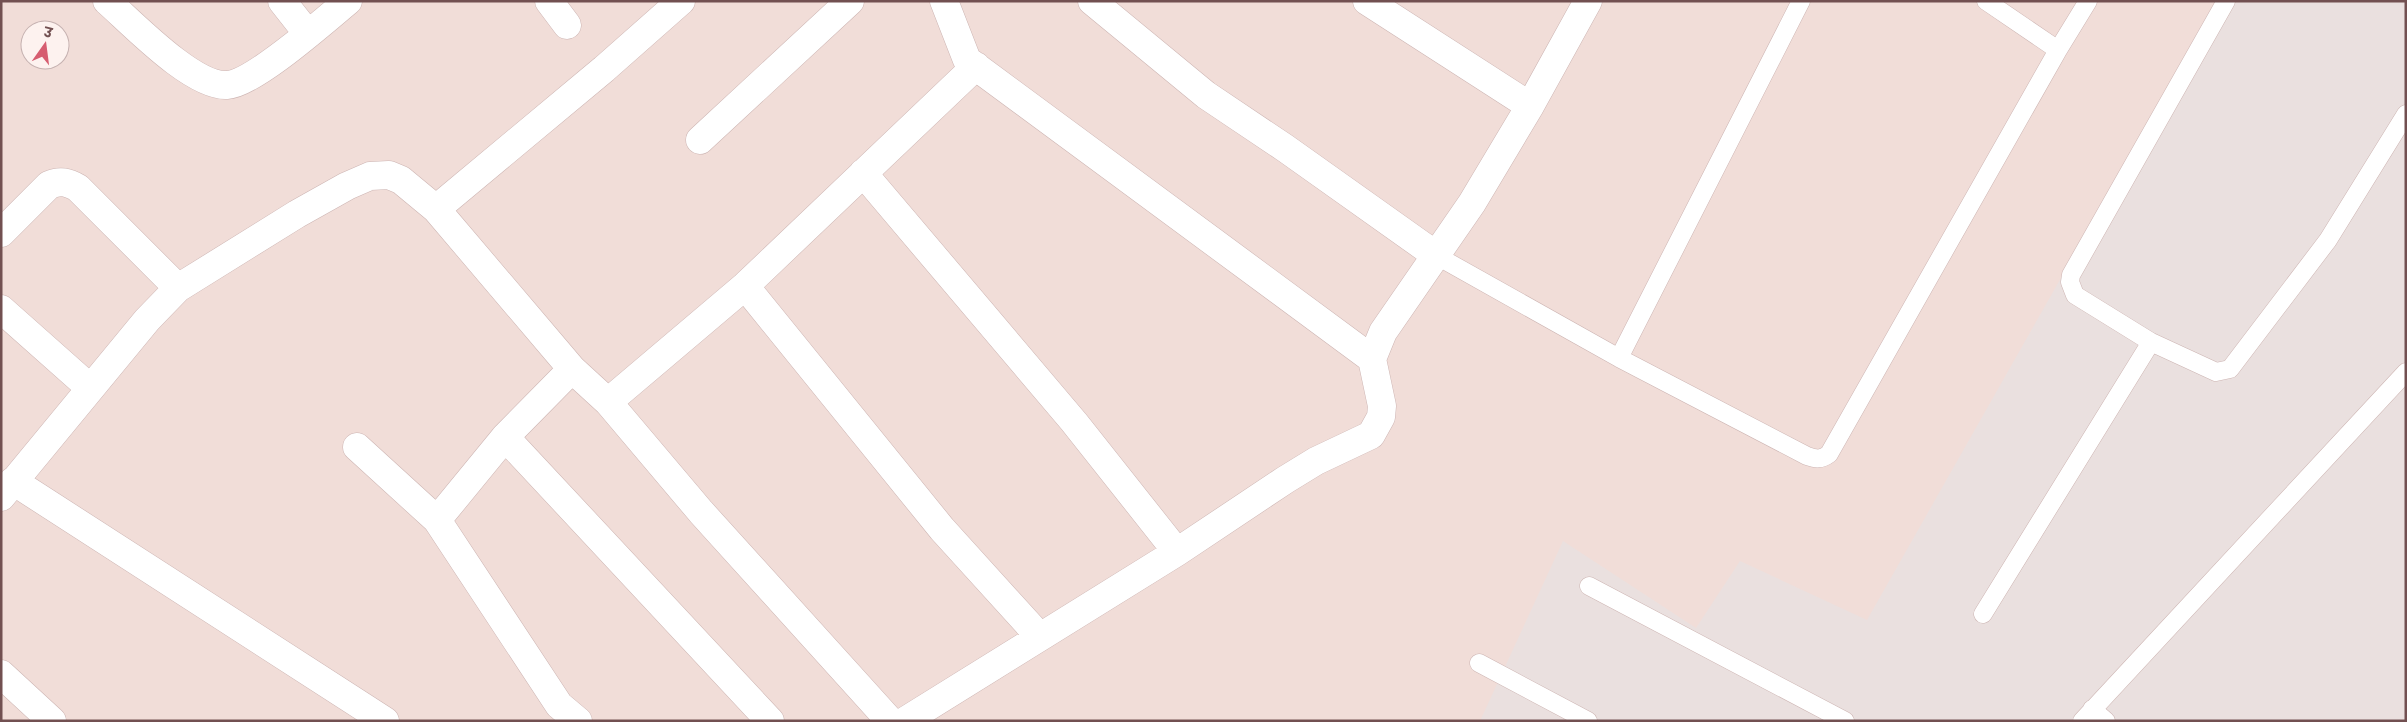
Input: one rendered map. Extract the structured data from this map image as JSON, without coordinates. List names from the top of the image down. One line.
{"north":"top"}
